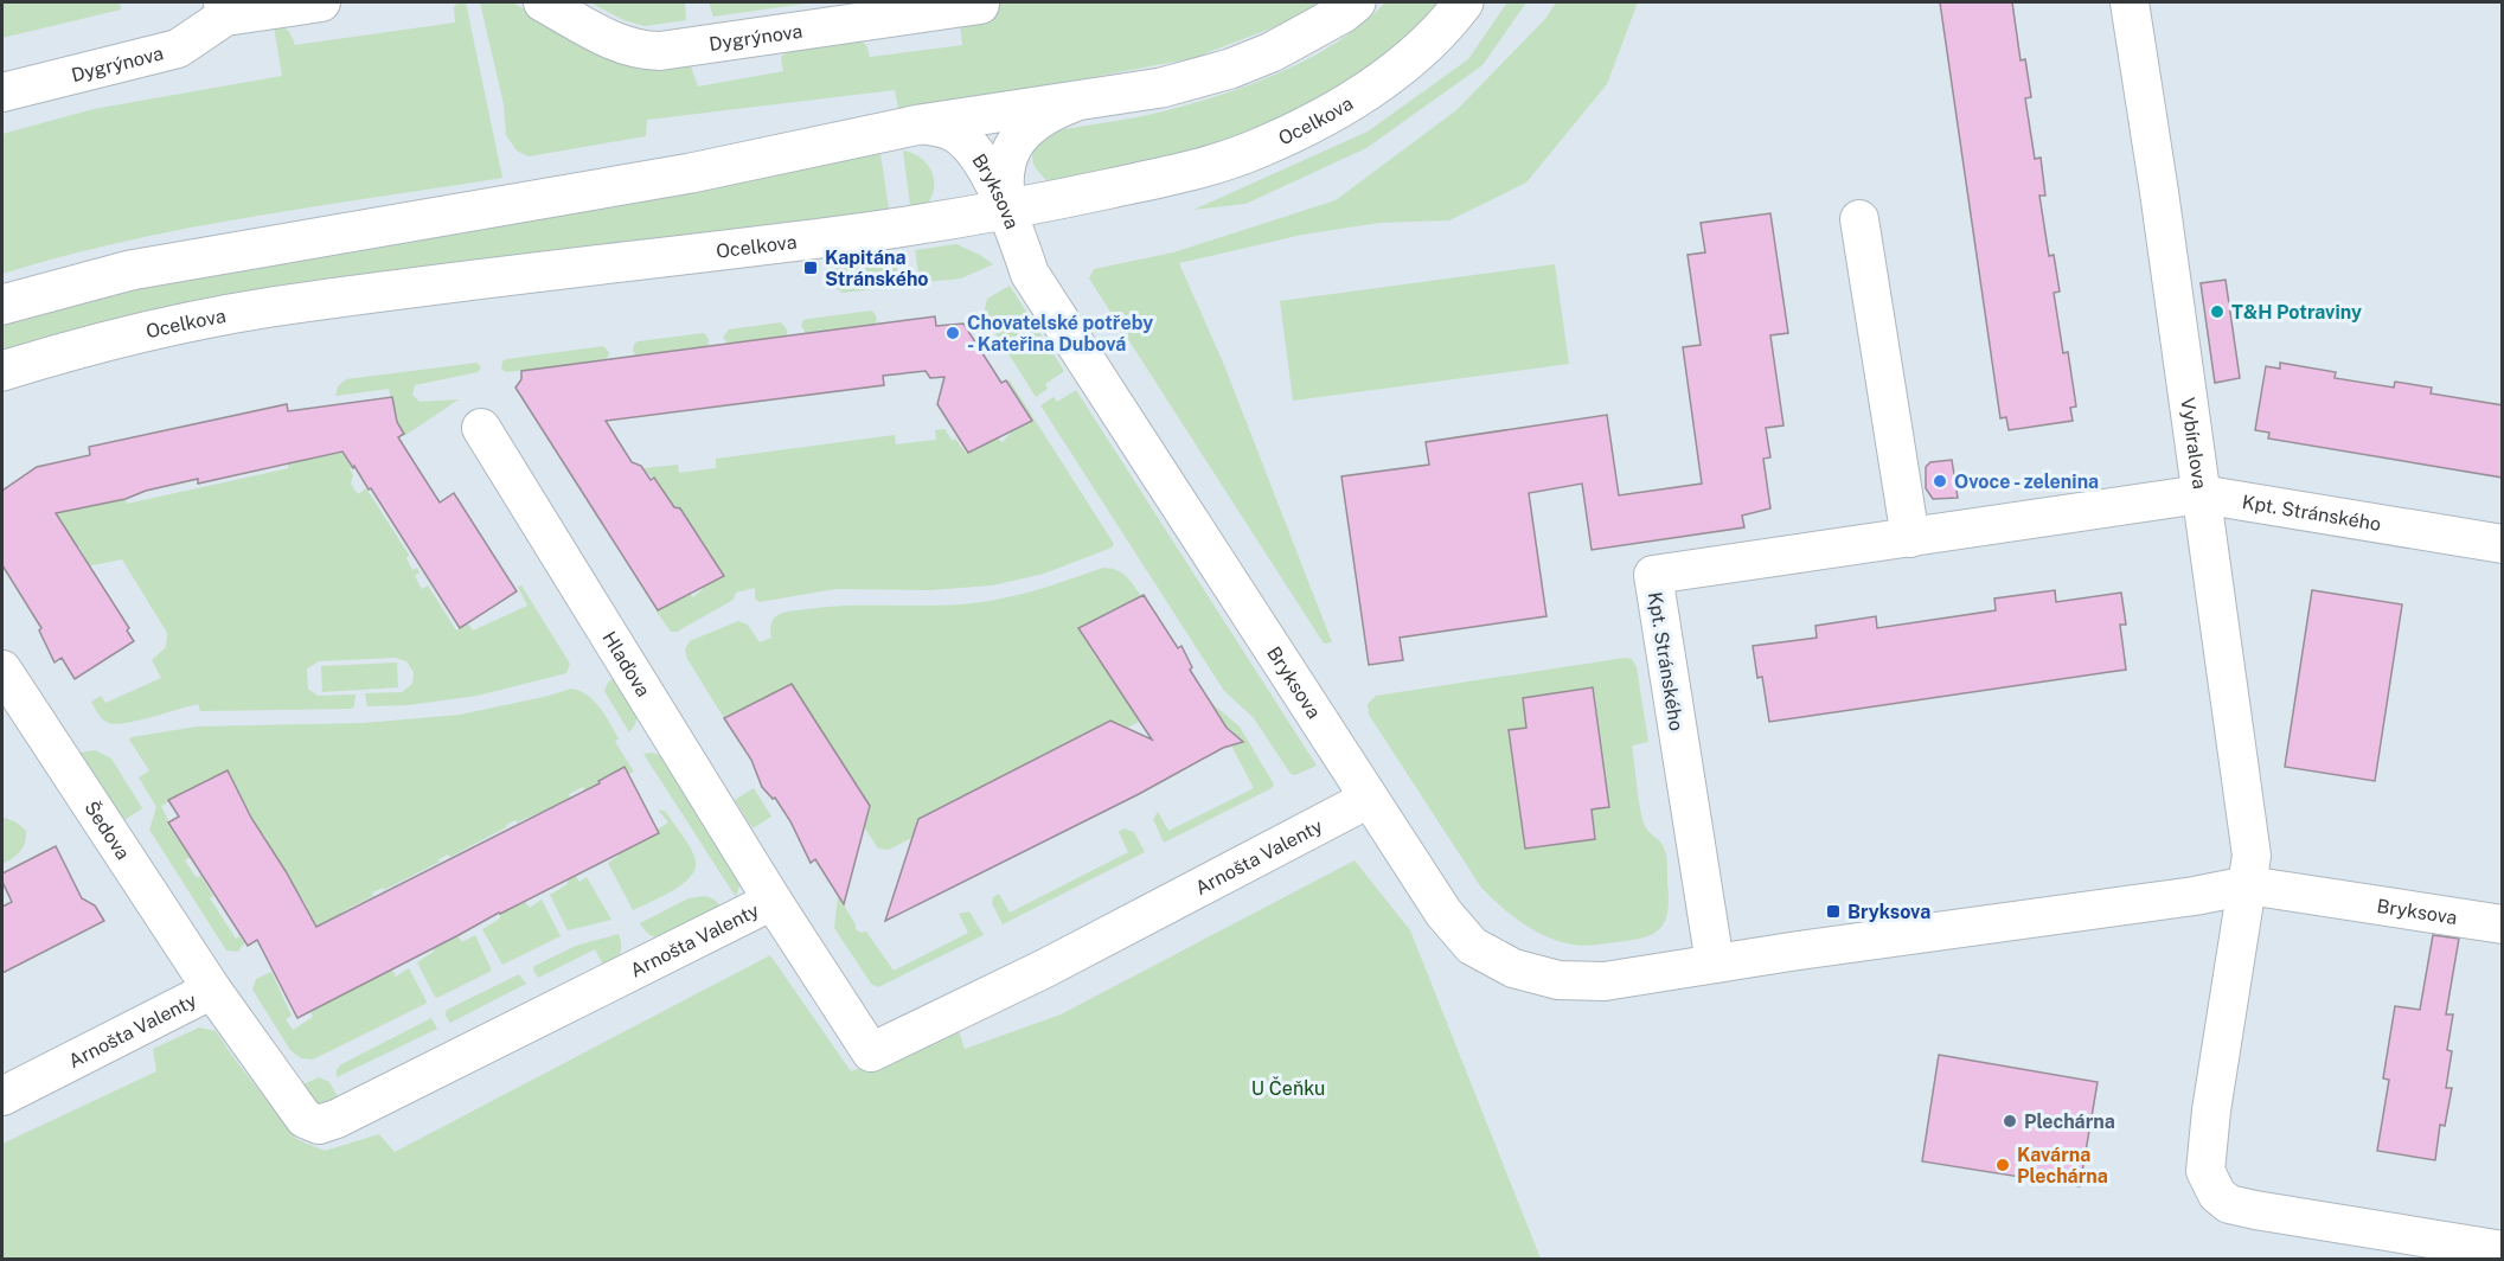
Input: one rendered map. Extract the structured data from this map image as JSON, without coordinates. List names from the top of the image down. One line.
{"streets":{"street":["Dygrýnova","Ocelkova","Bryksova","Vybíralova","Kpt. Stránského","Hlaďova","Šedova","Arnošta Valenty"]},"crossings":[["Ocelkova","Bryksova"],["Bryksova","Vybíralova"],["Bryksova","Kpt. Stránského"],["Bryksova","Arnošta Valenty"],["Vybíralova","Kpt. Stránského"],["Hlaďova","Arnošta Valenty"],["Šedova","Arnošta Valenty"]],"parks":["U Čeňku"],"places":{"transit":["Kapitána Stránského","Bryksova"],"other":["T&H Potraviny","Chovatelské potřeby - Kateřina Dubová","Ovoce - zelenina","Plechárna","Kavárna Plechárna"]}}
